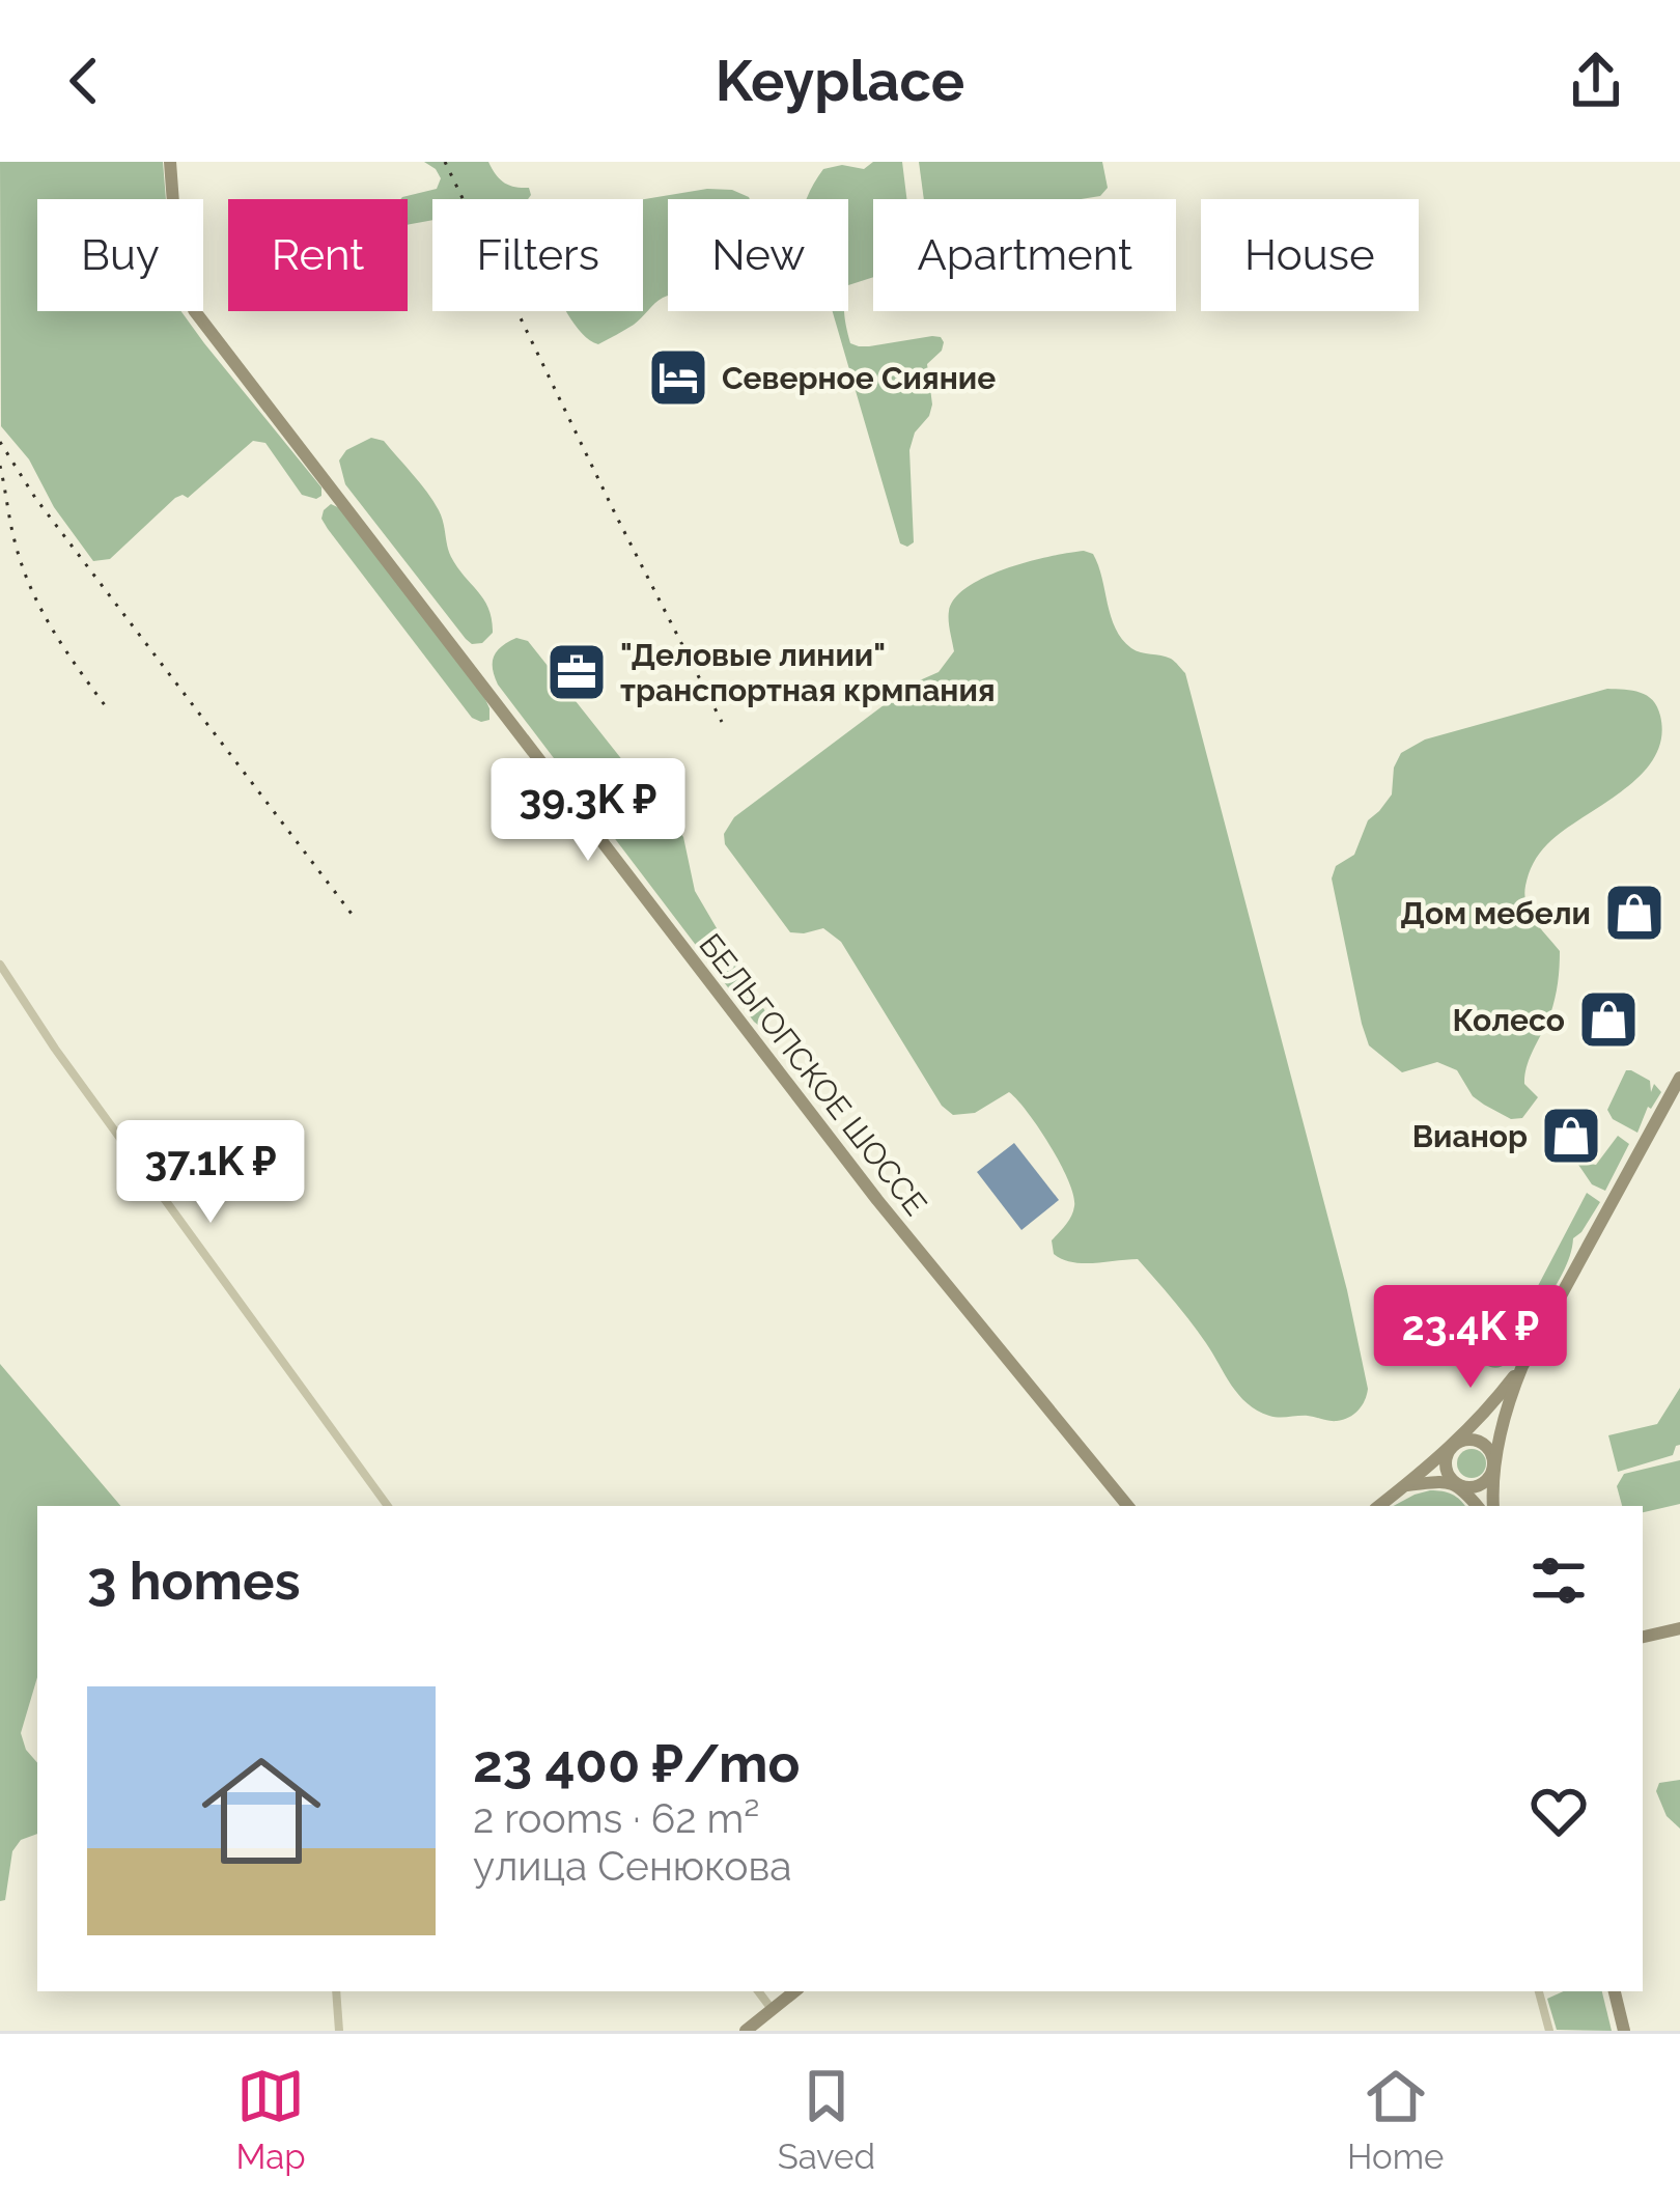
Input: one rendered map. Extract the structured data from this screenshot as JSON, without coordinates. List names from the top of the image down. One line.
{"streets":{"street":["БЕЛЬГОПСКОЕ ШОССЕ"]},"places":{"hotel":["Северное Сияние"],"office":["\"Деловые линии\" транспортная крмпания"],"shop":["Дом мебели","Колесо","Вианор"]},"page":{"header":"Keyplace","chip":["Buy","Rent","Filters","New","Apartment","House"],"price":["39.3K ₽","37.1K ₽","23.4K ₽"],"heading":"3 homes","list":[{"name":"23 400 ₽/mo","note":"2 rooms · 62 m² · улица Сенюкова"}],"tabs":["Map","Saved","Home"]}}
